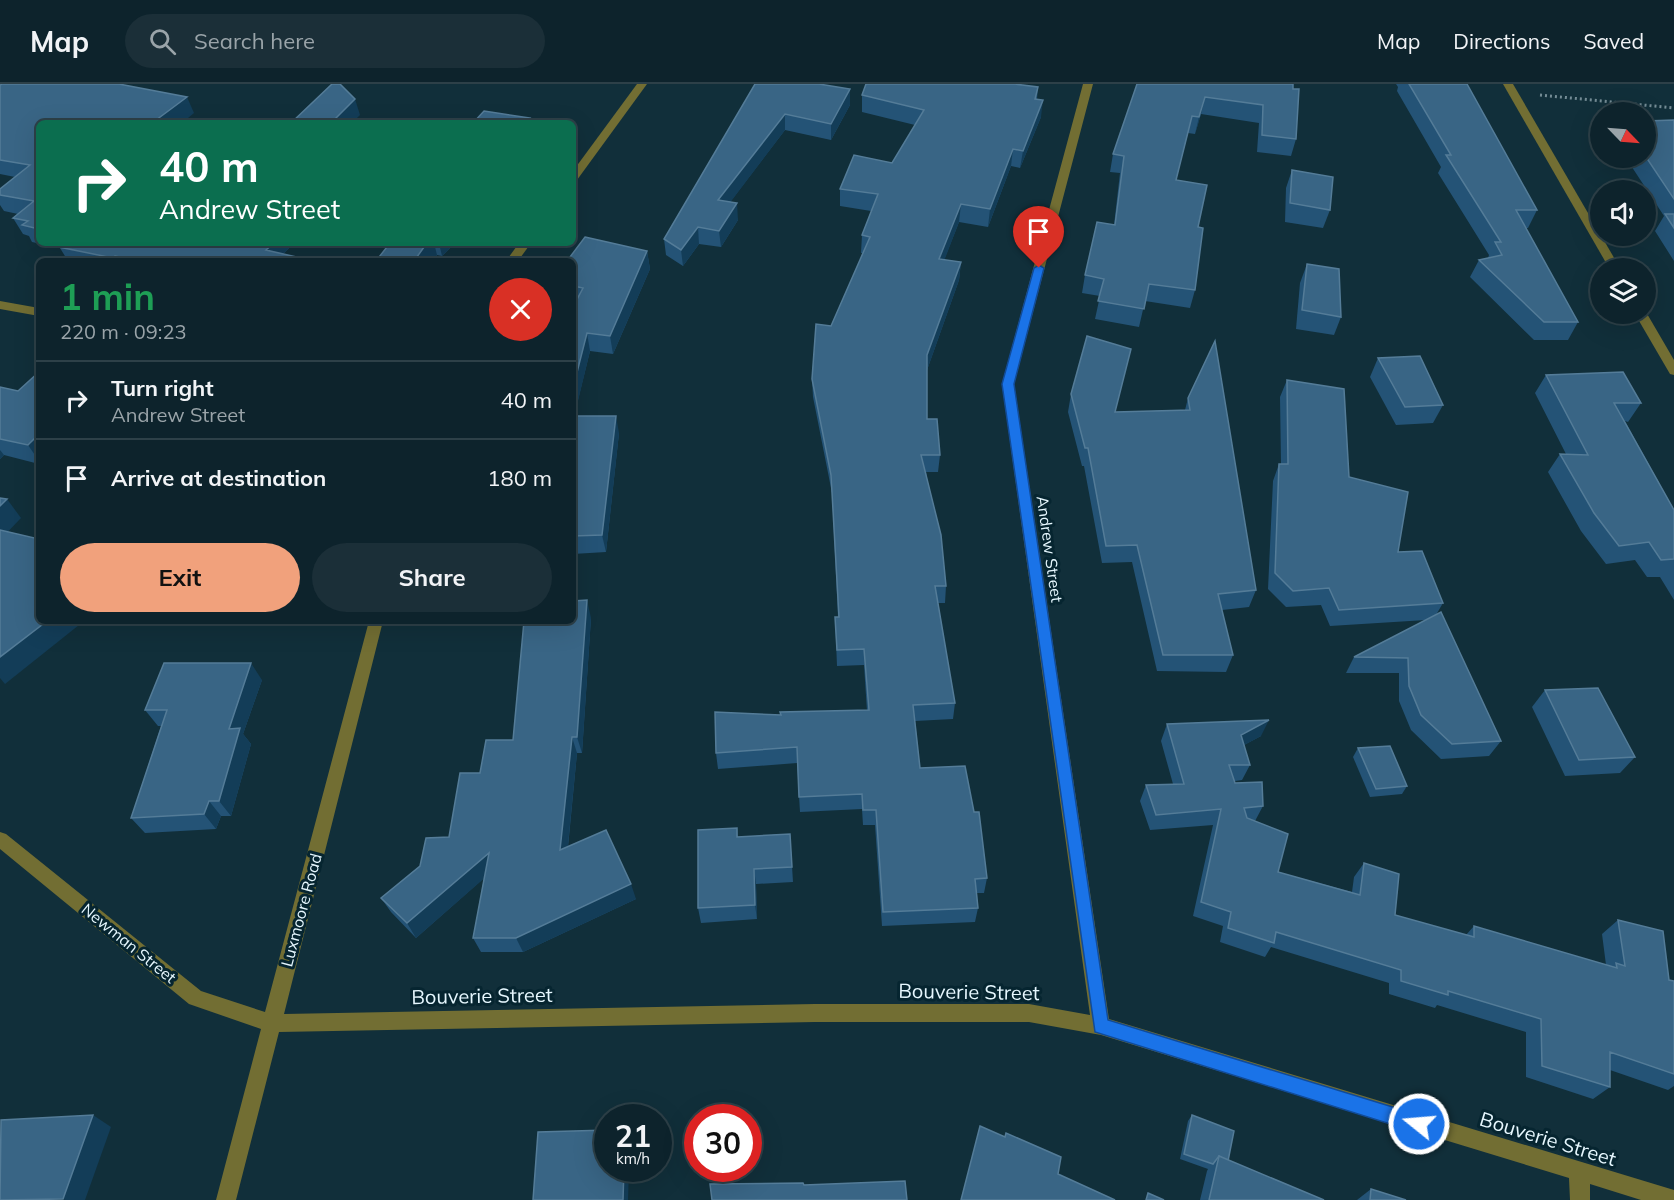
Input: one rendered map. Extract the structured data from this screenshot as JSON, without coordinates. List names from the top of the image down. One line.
{"streets":{"street":["Andrew Street","Luxmoore Road","Newman Street","Bouverie Street"]},"crossings":[["Andrew Street","Bouverie Street"],["Luxmoore Road","Newman Street"],["Luxmoore Road","Bouverie Street"],["Newman Street","Bouverie Street"]],"north":"bottom right","page":{"header":"Map","search":"Search here","nav":["Map","Directions","Saved"],"turn":["40 m","Andrew Street"],"heading":["1 min","220 m · 09:23"],"list":[{"name":"Turn right","note":"Andrew Street","value":"40 m"},{"name":"Arrive at destination","value":"180 m"}],"buttons":["Exit","Share"],"speed":"21 km/h","limit":"30"}}
